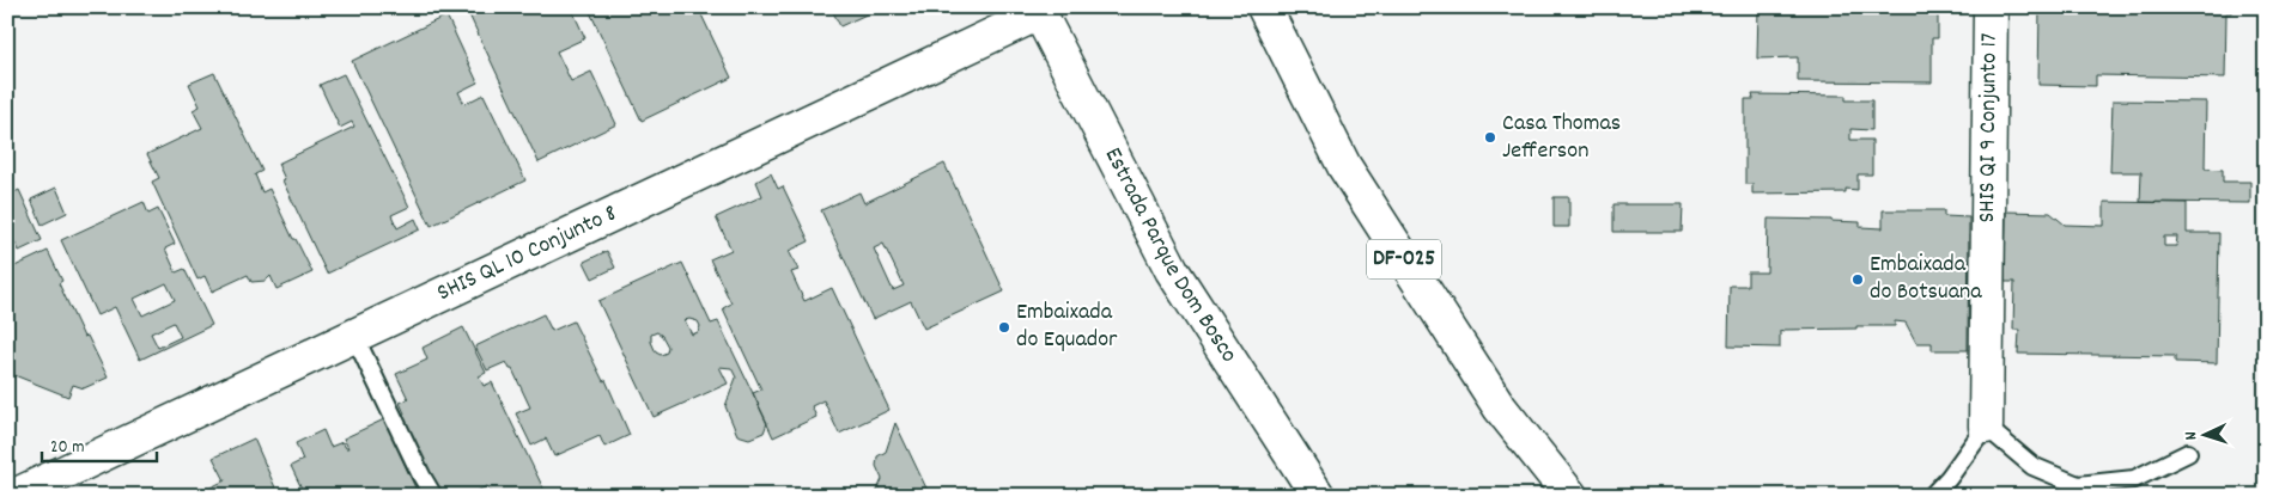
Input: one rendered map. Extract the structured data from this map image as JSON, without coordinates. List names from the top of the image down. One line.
{"streets":{"street":["SHIS QI 9 Conjunto 17","SHIS QL 10 Conjunto 8","Estrada Parque Dom Bosco","DF-025"]},"crossings":[["SHIS QL 10 Conjunto 8","Estrada Parque Dom Bosco"]],"places":["Casa Thomas Jefferson","Embaixada do Botsuana","Embaixada do Equador"],"scale_bar":"20 m","north":"left"}
